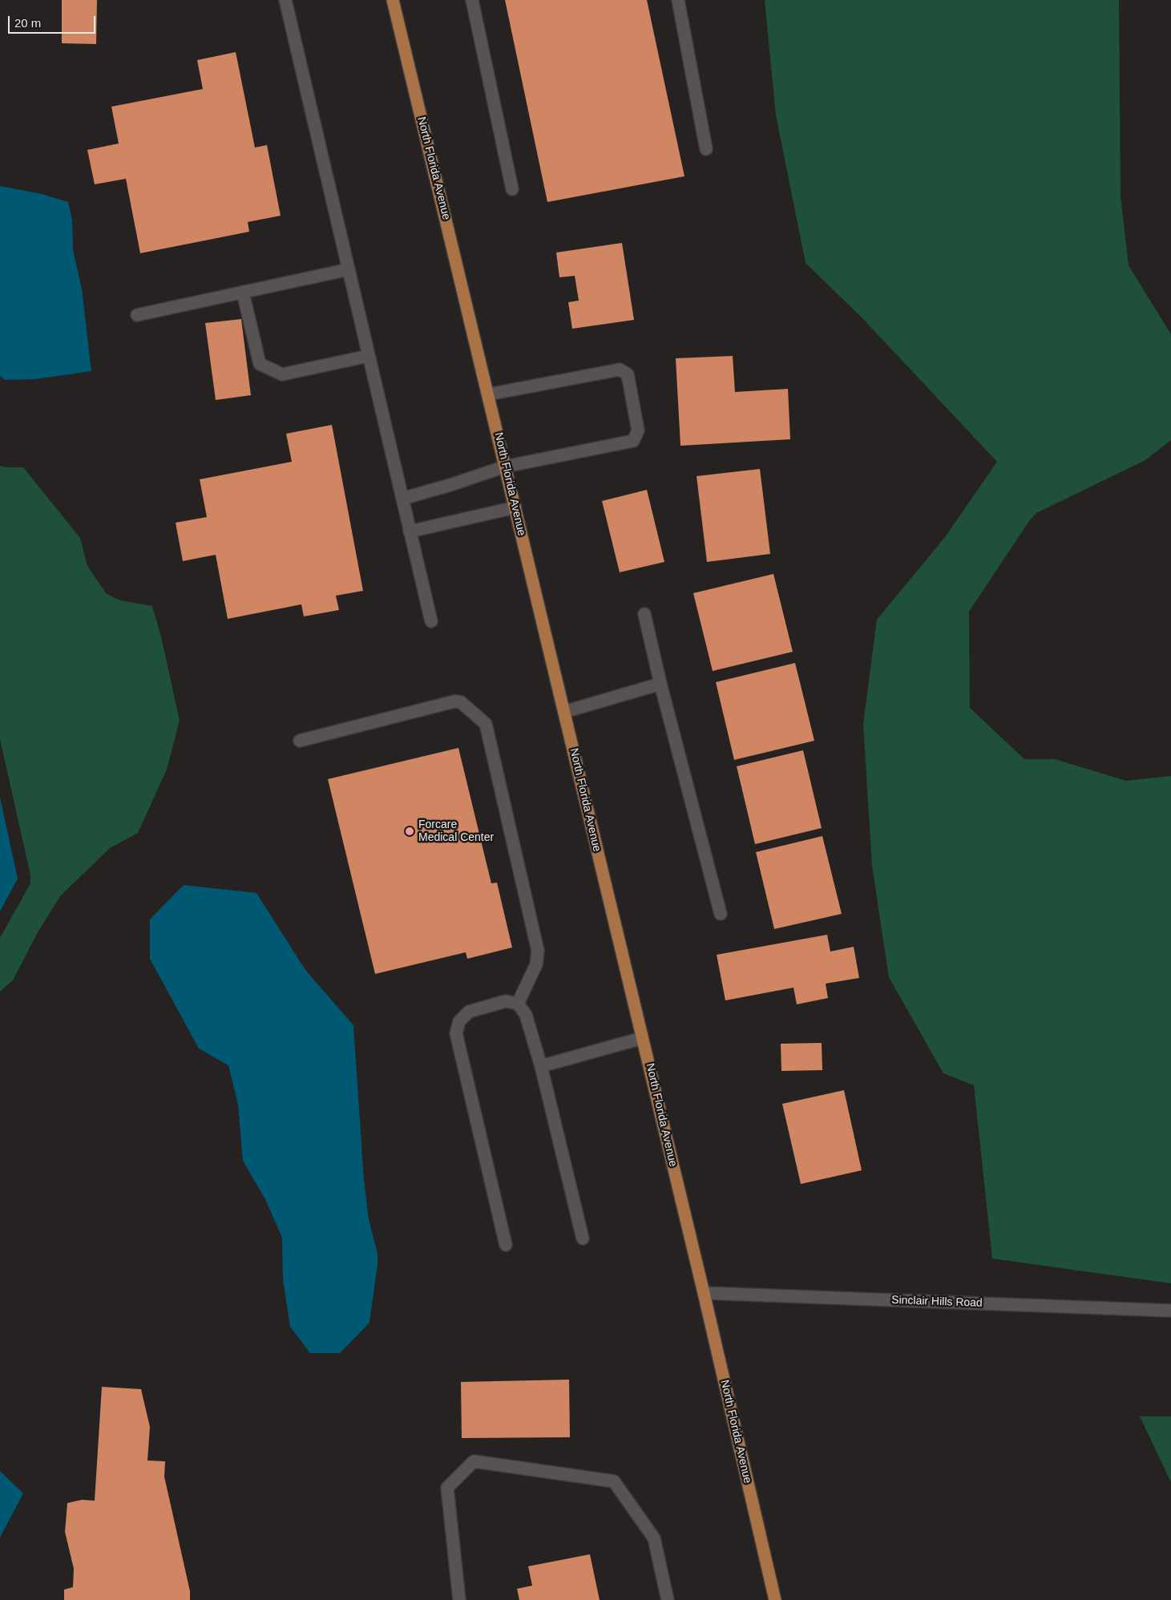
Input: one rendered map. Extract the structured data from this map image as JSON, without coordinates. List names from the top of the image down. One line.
{"streets":{"main road":["North Florida Avenue"],"street":["Sinclair Hills Road"]},"crossings":[["North Florida Avenue","Sinclair Hills Road"]],"places":["Forcare Medical Center"],"scale_bar":"20 m"}
